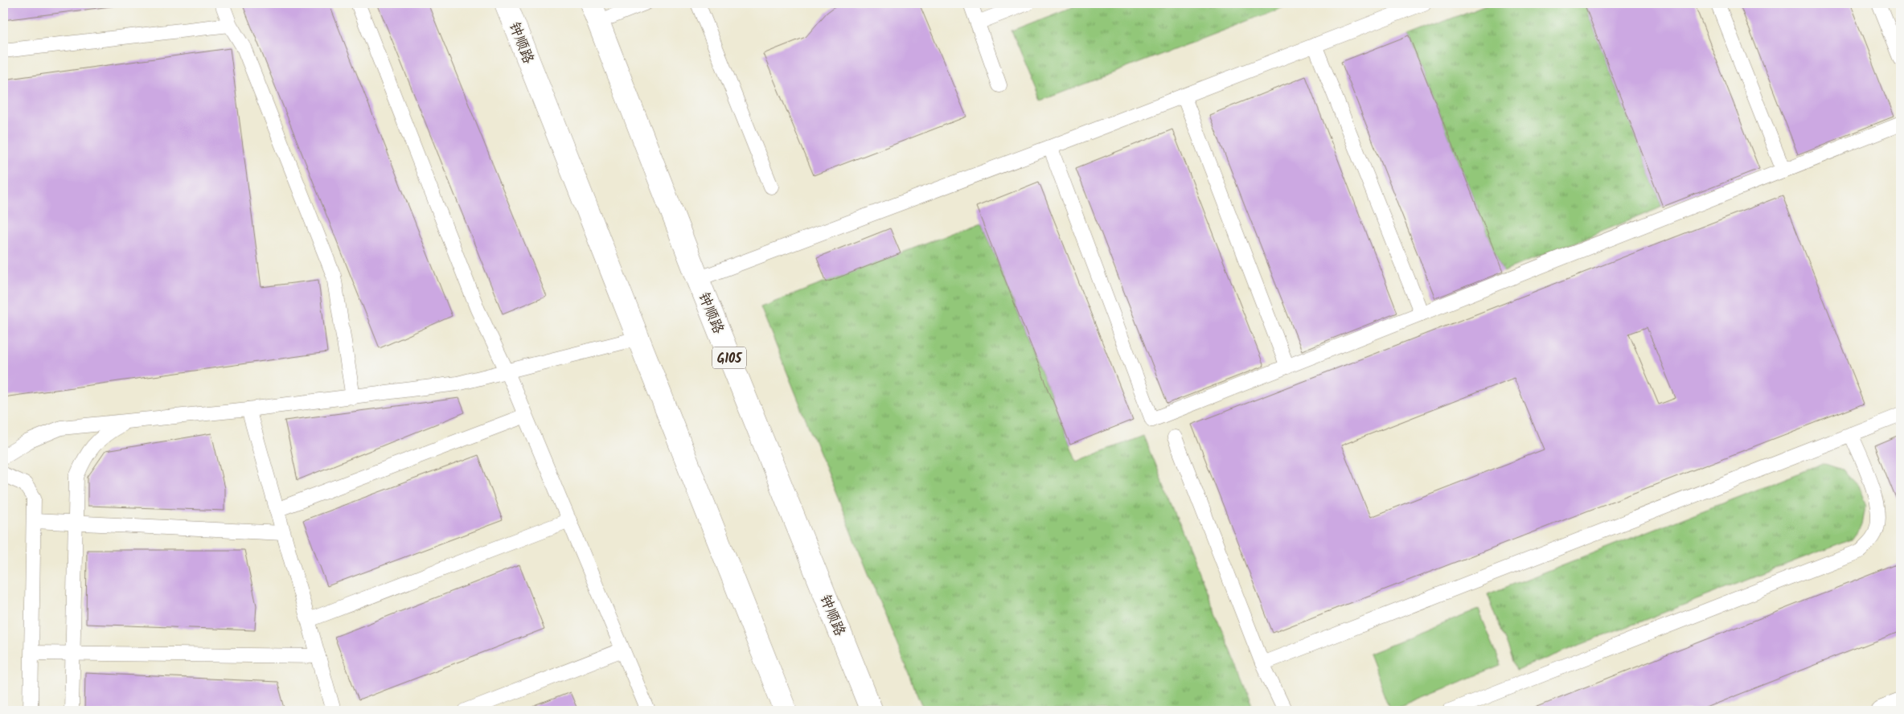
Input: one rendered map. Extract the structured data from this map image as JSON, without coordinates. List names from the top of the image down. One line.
{"streets":{"main road":["钟顺路","G105"]}}
